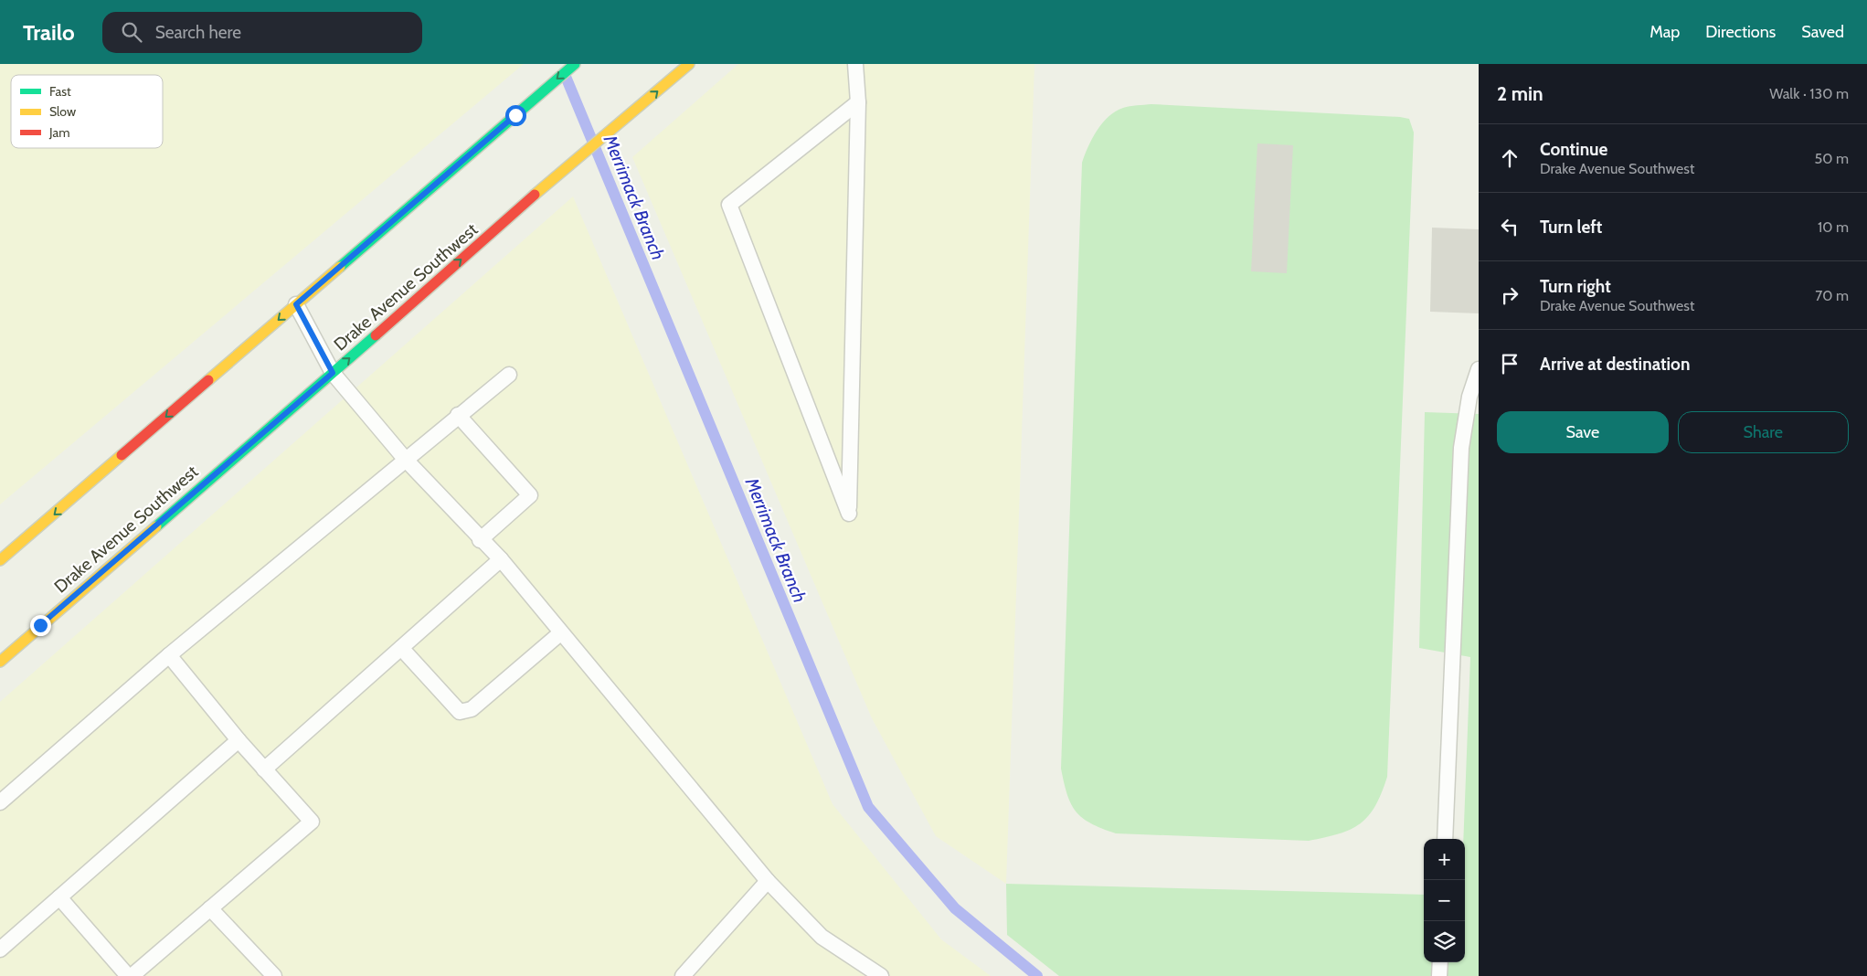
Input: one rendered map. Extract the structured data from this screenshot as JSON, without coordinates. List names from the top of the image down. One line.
{"streets":{"street":["Drake Avenue Southwest"]},"water":["Merrimack Branch"],"legend":["Fast","Slow","Jam"],"page":{"header":"Trailo","search":"Search here","nav":["Map","Directions","Saved"],"heading":["2 min","Walk · 130 m"],"list":[["Continue","Drake Avenue Southwest","50 m"],["Turn left","10 m"],["Turn right","Drake Avenue Southwest","70 m"],"Arrive at destination"],"buttons":["Save","Share"],"map_buttons":["+","−"]}}
